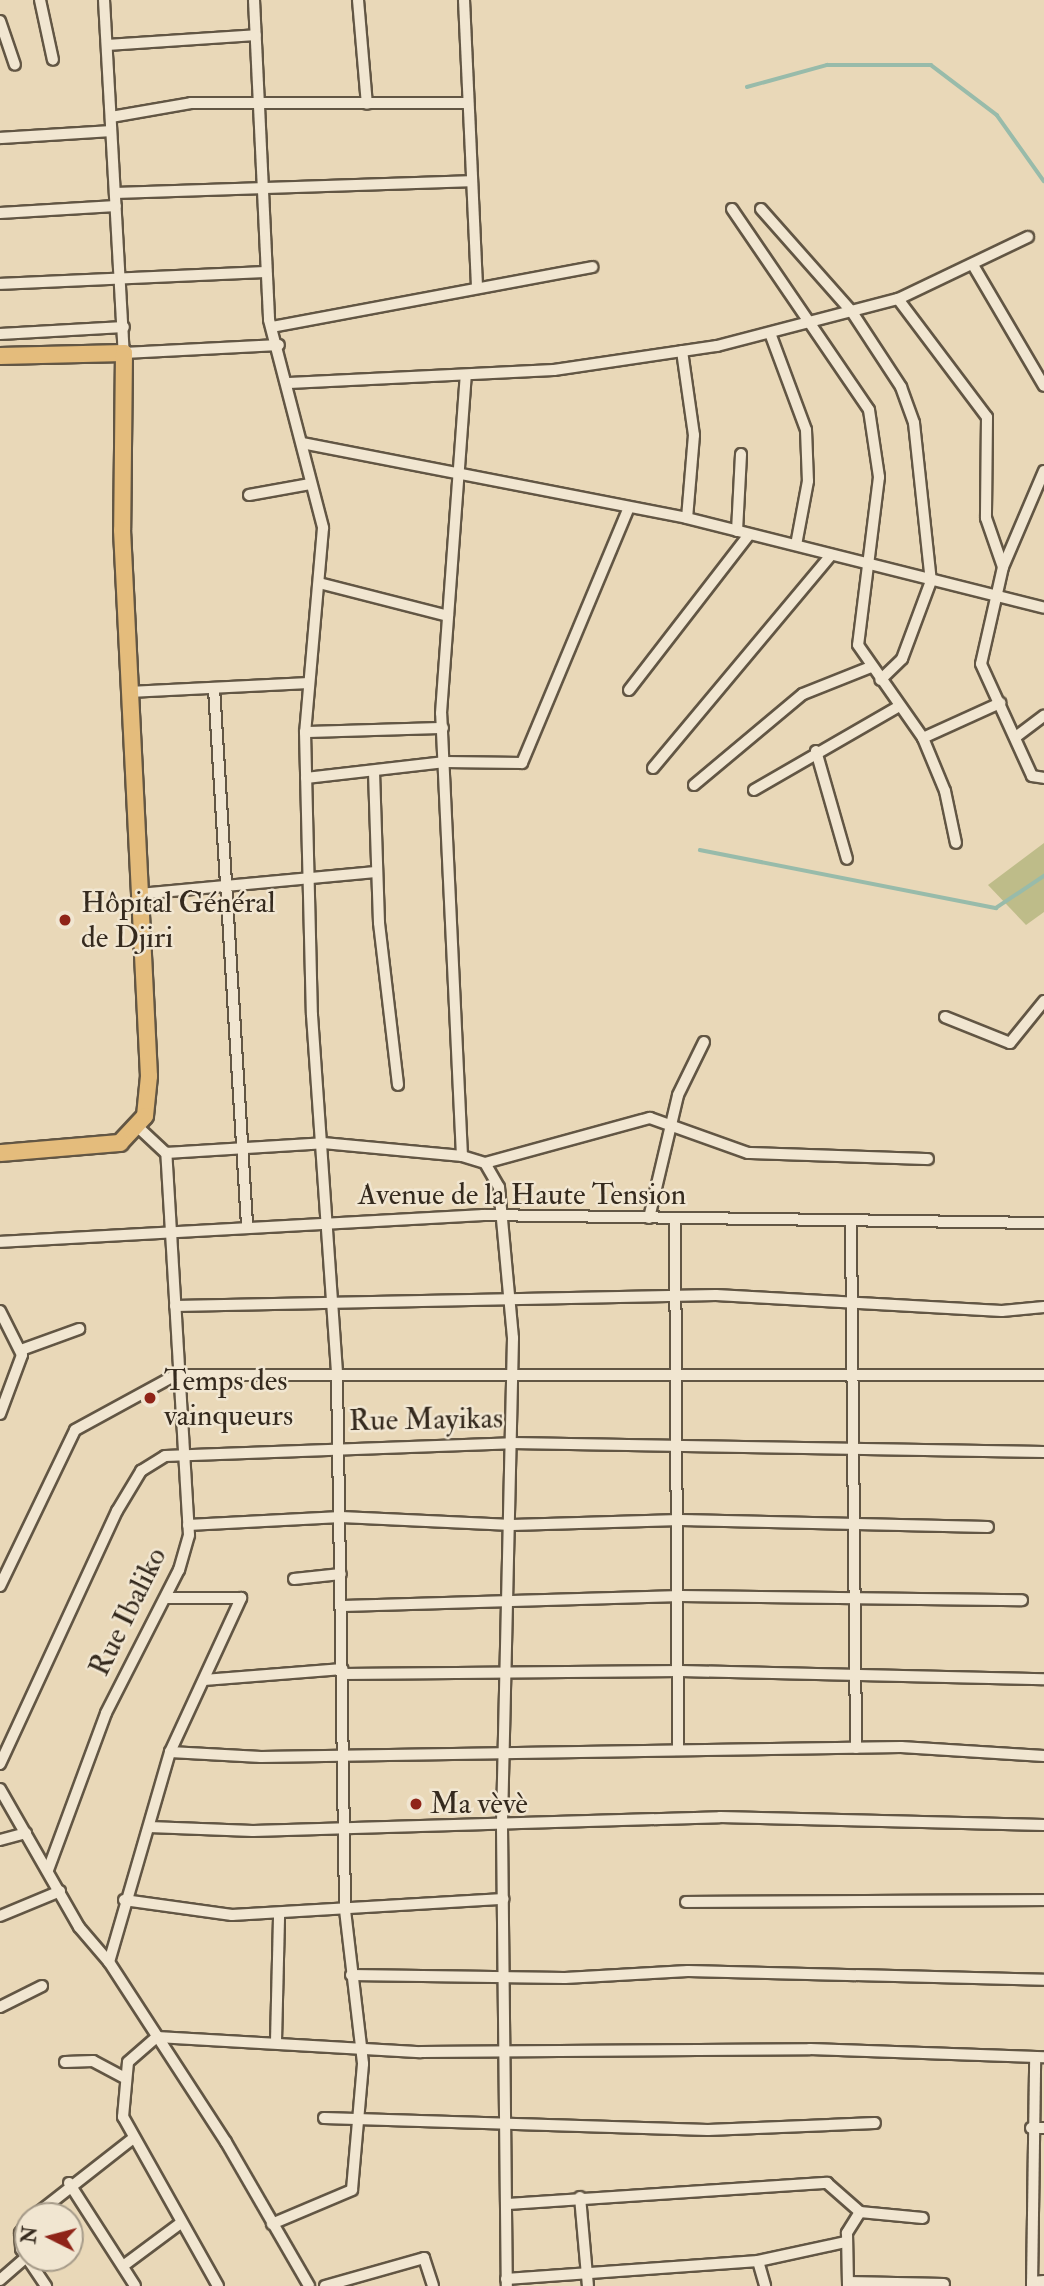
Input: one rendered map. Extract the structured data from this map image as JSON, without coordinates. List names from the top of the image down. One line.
{"streets":{"street":["Avenue de la Haute Tension","Rue Mayikas","Rue Ibaliko"]},"crossings":[["Avenue de la Haute Tension","Rue Ibaliko"],["Rue Mayikas","Rue Ibaliko"]],"places":["Hôpital Général de Djiri","Temps des vainqueurs","Ma vèvè"],"north":"left"}
